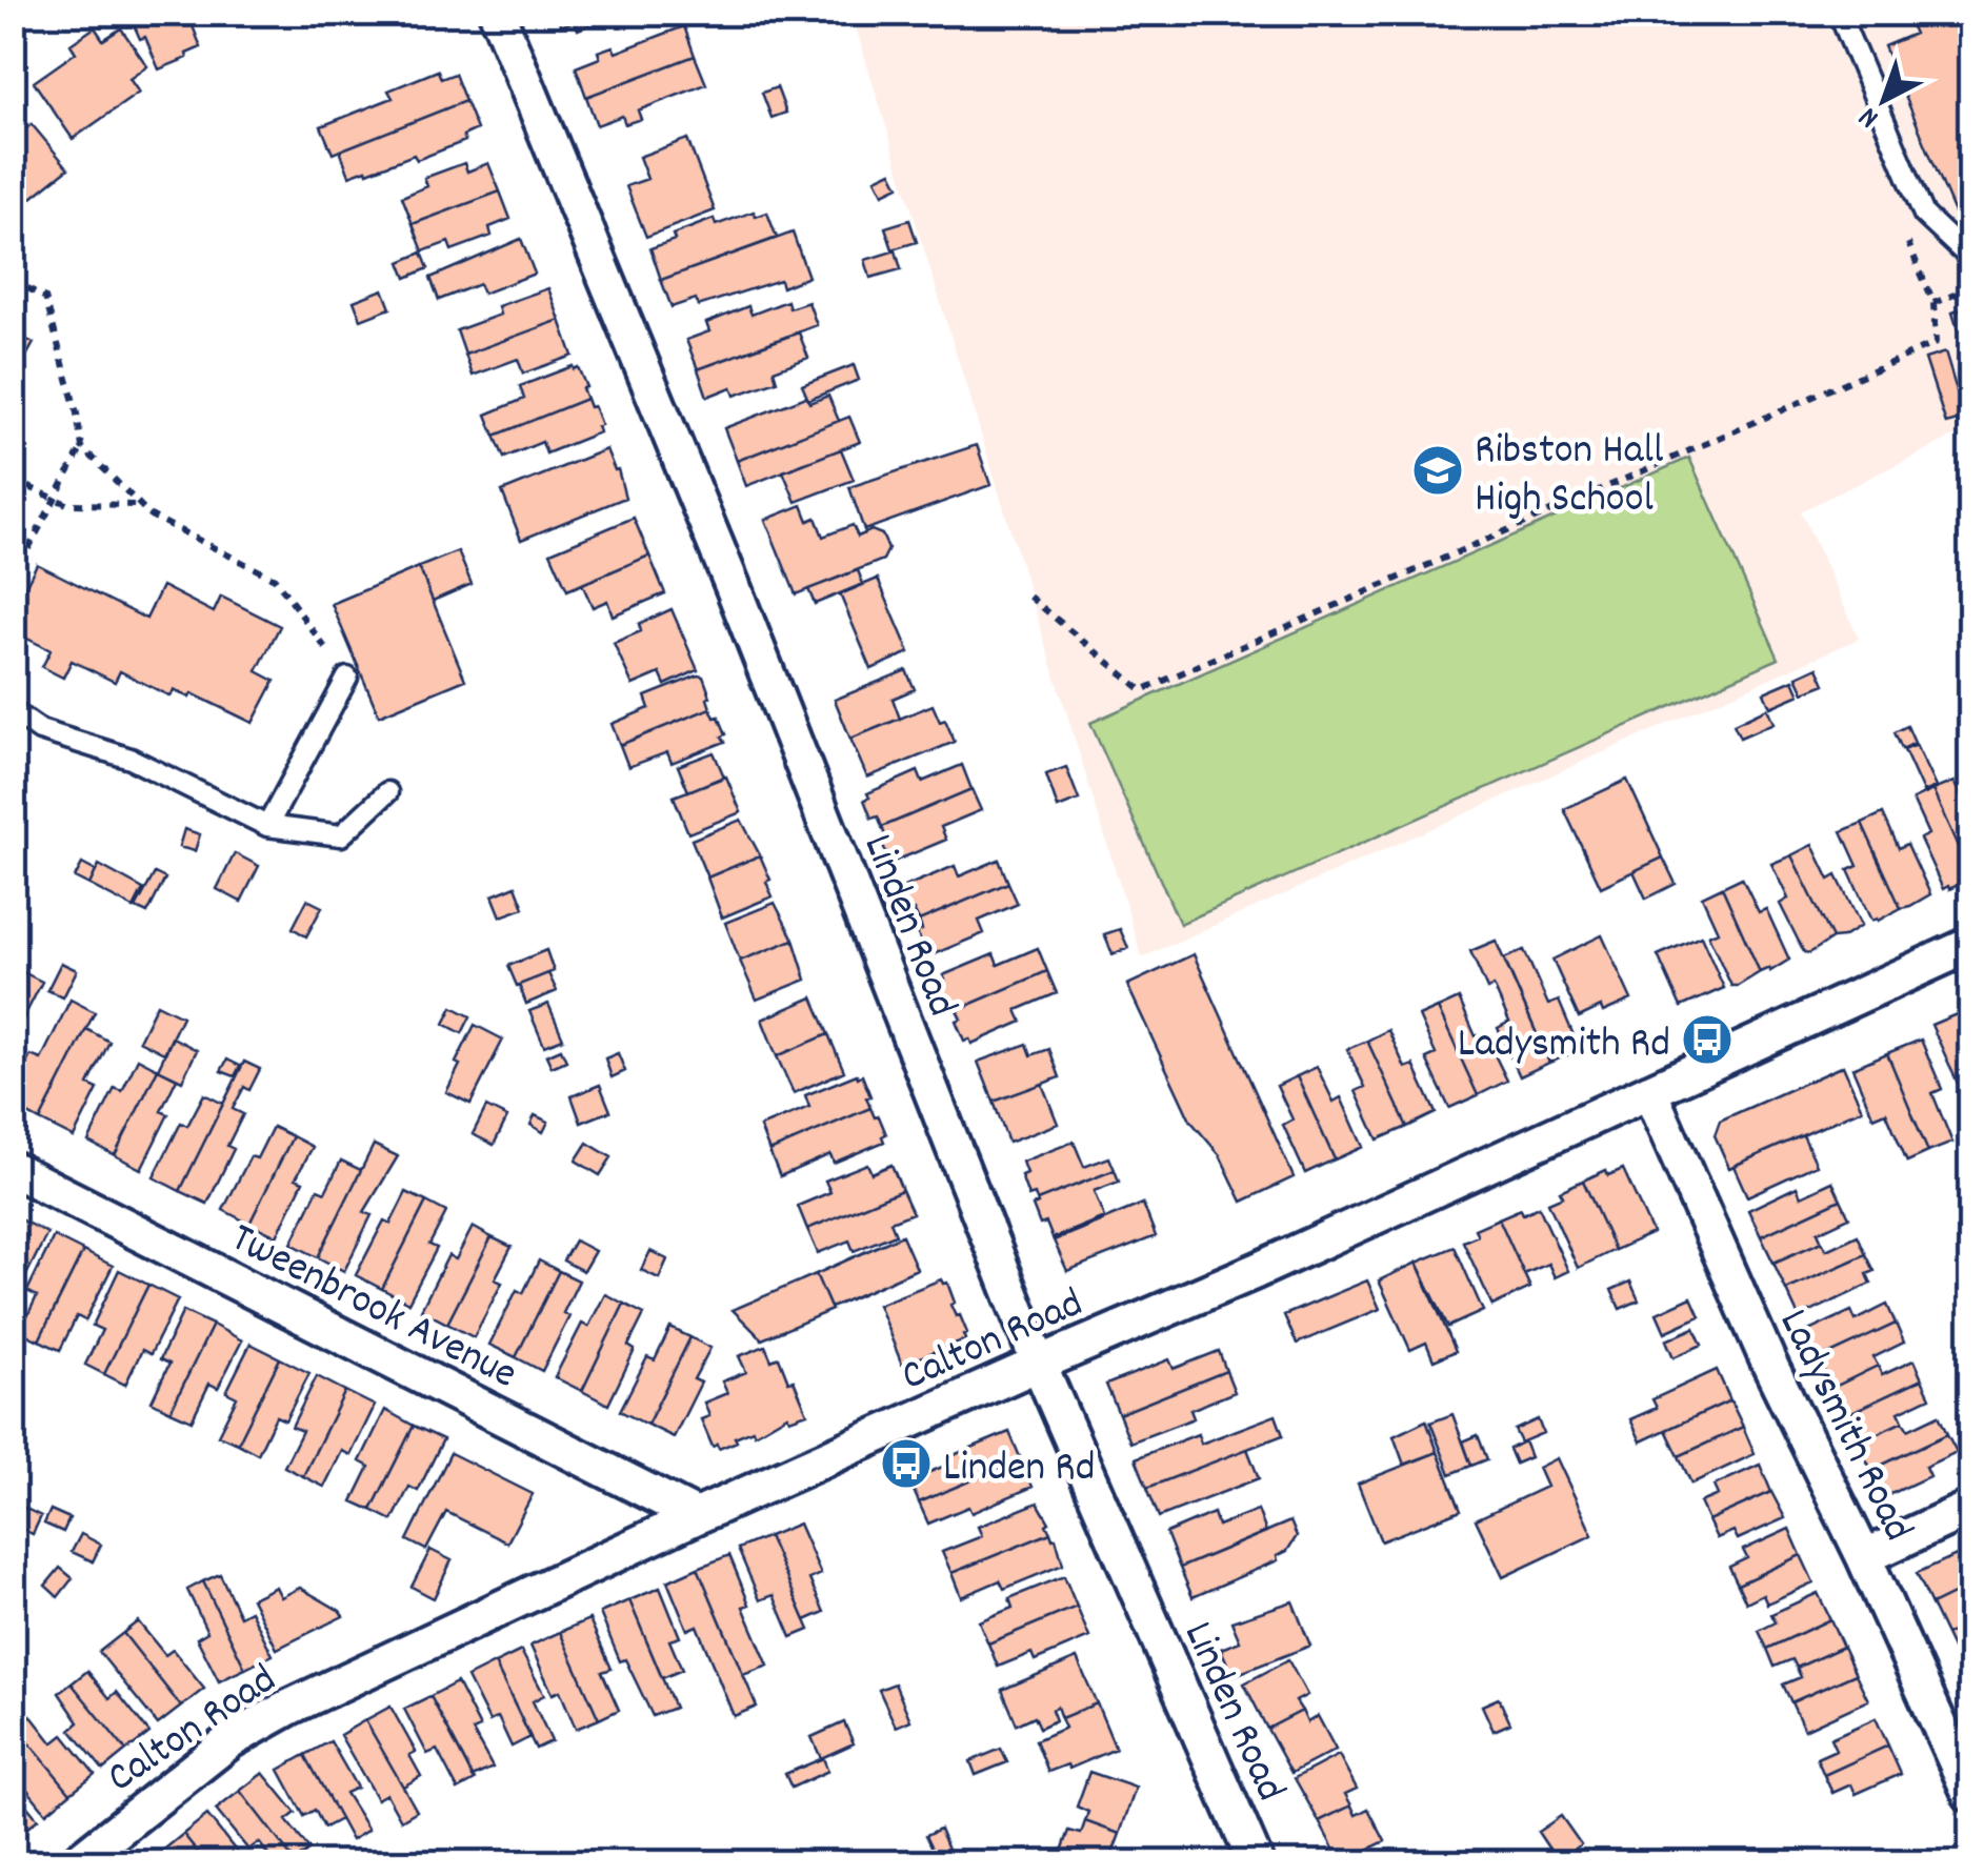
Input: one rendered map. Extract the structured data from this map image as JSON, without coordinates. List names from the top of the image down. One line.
{"streets":{"street":["Linden Road","Tweenbrook Avenue","Calton Road","Ladysmith Road"]},"crossings":[["Linden Road","Calton Road"],["Tweenbrook Avenue","Calton Road"],["Calton Road","Ladysmith Road"]],"places":{"school or university":["Ribston Hall High School"],"bus stop":["Ladysmith Rd","Linden Rd"]},"north":"bottom left"}
